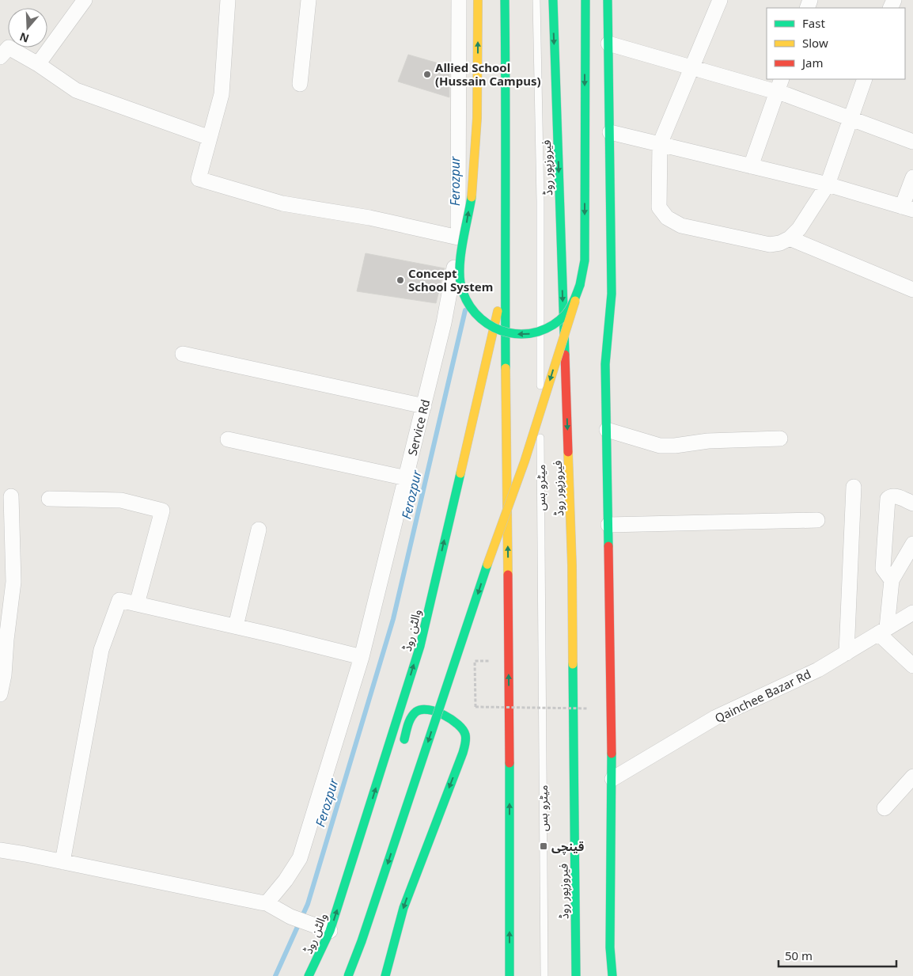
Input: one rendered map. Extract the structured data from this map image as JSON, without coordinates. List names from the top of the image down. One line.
{"streets":{"main road":["فیروزپور روڈ","والٹن روڈ"],"street":["Service Rd","Qainchee Bazar Rd"],"lane":["میٹرو بس"]},"water":["Ferozpur"],"places":{"other":["Allied School (Hussain Campus)","Concept School System"],"transit":["قینچی"]},"legend":["Fast","Slow","Jam"],"scale_bar":"50 m","north":"bottom"}
